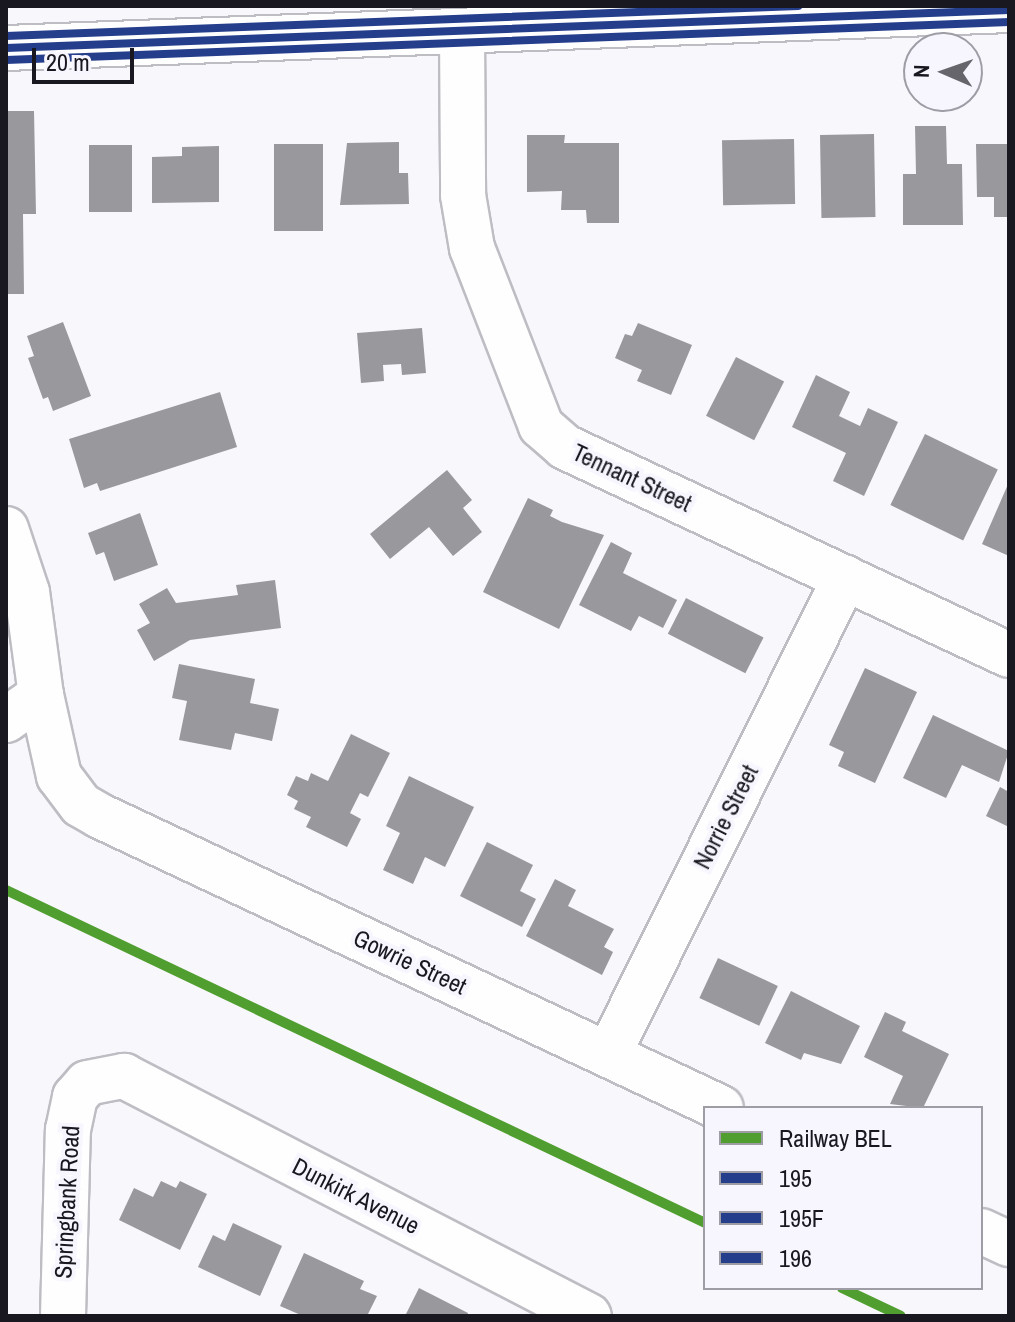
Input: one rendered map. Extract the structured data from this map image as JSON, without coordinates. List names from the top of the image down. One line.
{"streets":{"street":["Tennant Street","Norrie Street","Gowrie Street","Dunkirk Avenue","Springbank Road"]},"crossings":[["Tennant Street","Norrie Street"],["Norrie Street","Gowrie Street"],["Dunkirk Avenue","Springbank Road"]],"lines":["transit line 196","transit line 195","transit line 195F","rail line BEL"],"legend":["Railway BEL","195","195F","196"],"scale_bar":"20 m","north":"left"}
